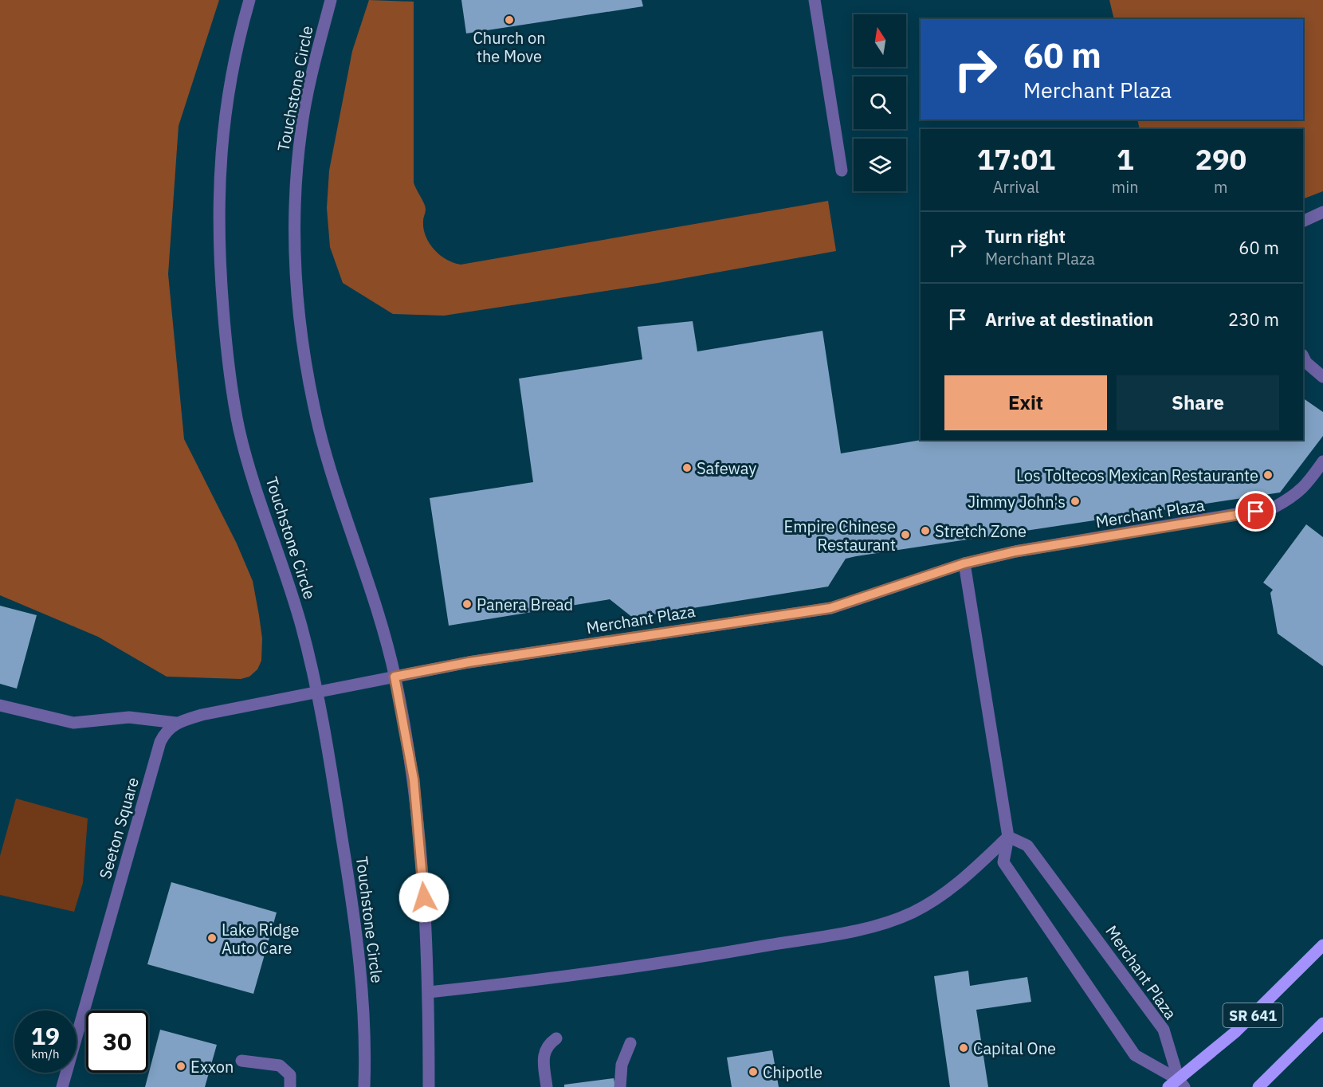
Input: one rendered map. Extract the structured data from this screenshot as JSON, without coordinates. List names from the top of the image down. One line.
{"streets":{"main road":["SR 641"],"street":["Touchstone Circle","Merchant Plaza","Seeton Square"]},"crossings":[["Touchstone Circle","Merchant Plaza"],["Merchant Plaza","SR 641"]],"places":["Church on the Move","Safeway","Los Toltecos Mexican Restaurante","Jimmy John's","Stretch Zone","Empire Chinese Restaurant","Panera Bread","Lake Ridge Auto Care","Capital One","Exxon","Chipotle"],"north":"top","page":{"turn":["60 m","Merchant Plaza"],"eta":["17:01","Arrival","1","min","290","m"],"list":[{"name":"Turn right","note":"Merchant Plaza","value":"60 m"},{"name":"Arrive at destination","value":"230 m"}],"buttons":["Exit","Share"],"speed":"19 km/h","limit":"30"}}
